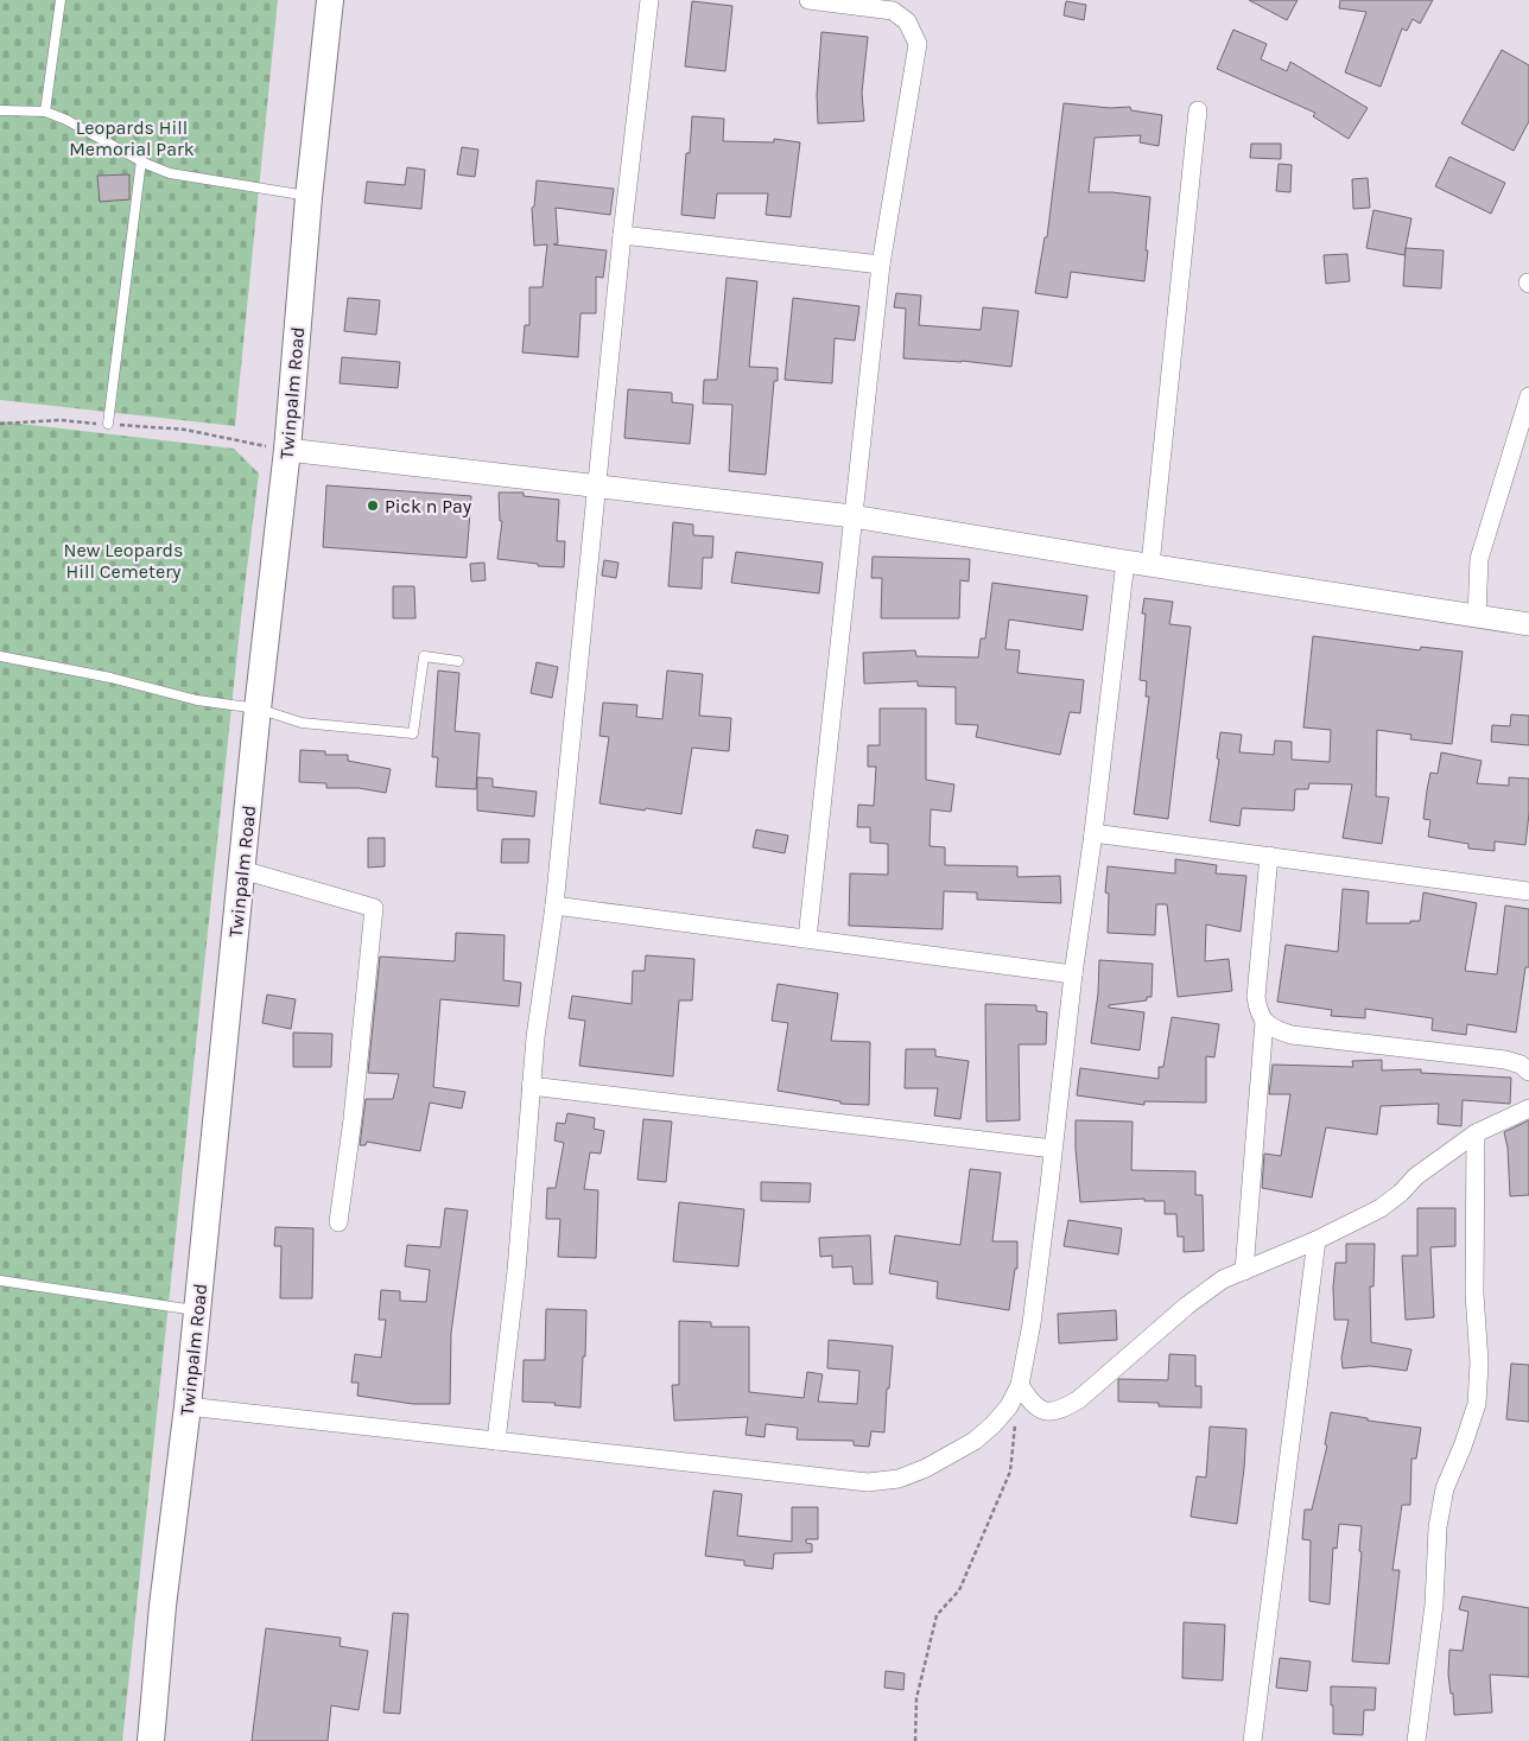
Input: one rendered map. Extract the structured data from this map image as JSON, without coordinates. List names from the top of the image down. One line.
{"streets":{"main road":["Twinpalm Road"]},"parks":["Leopards Hill Memorial Park","New Leopards Hill Cemetery"],"places":["Pick n Pay"]}
